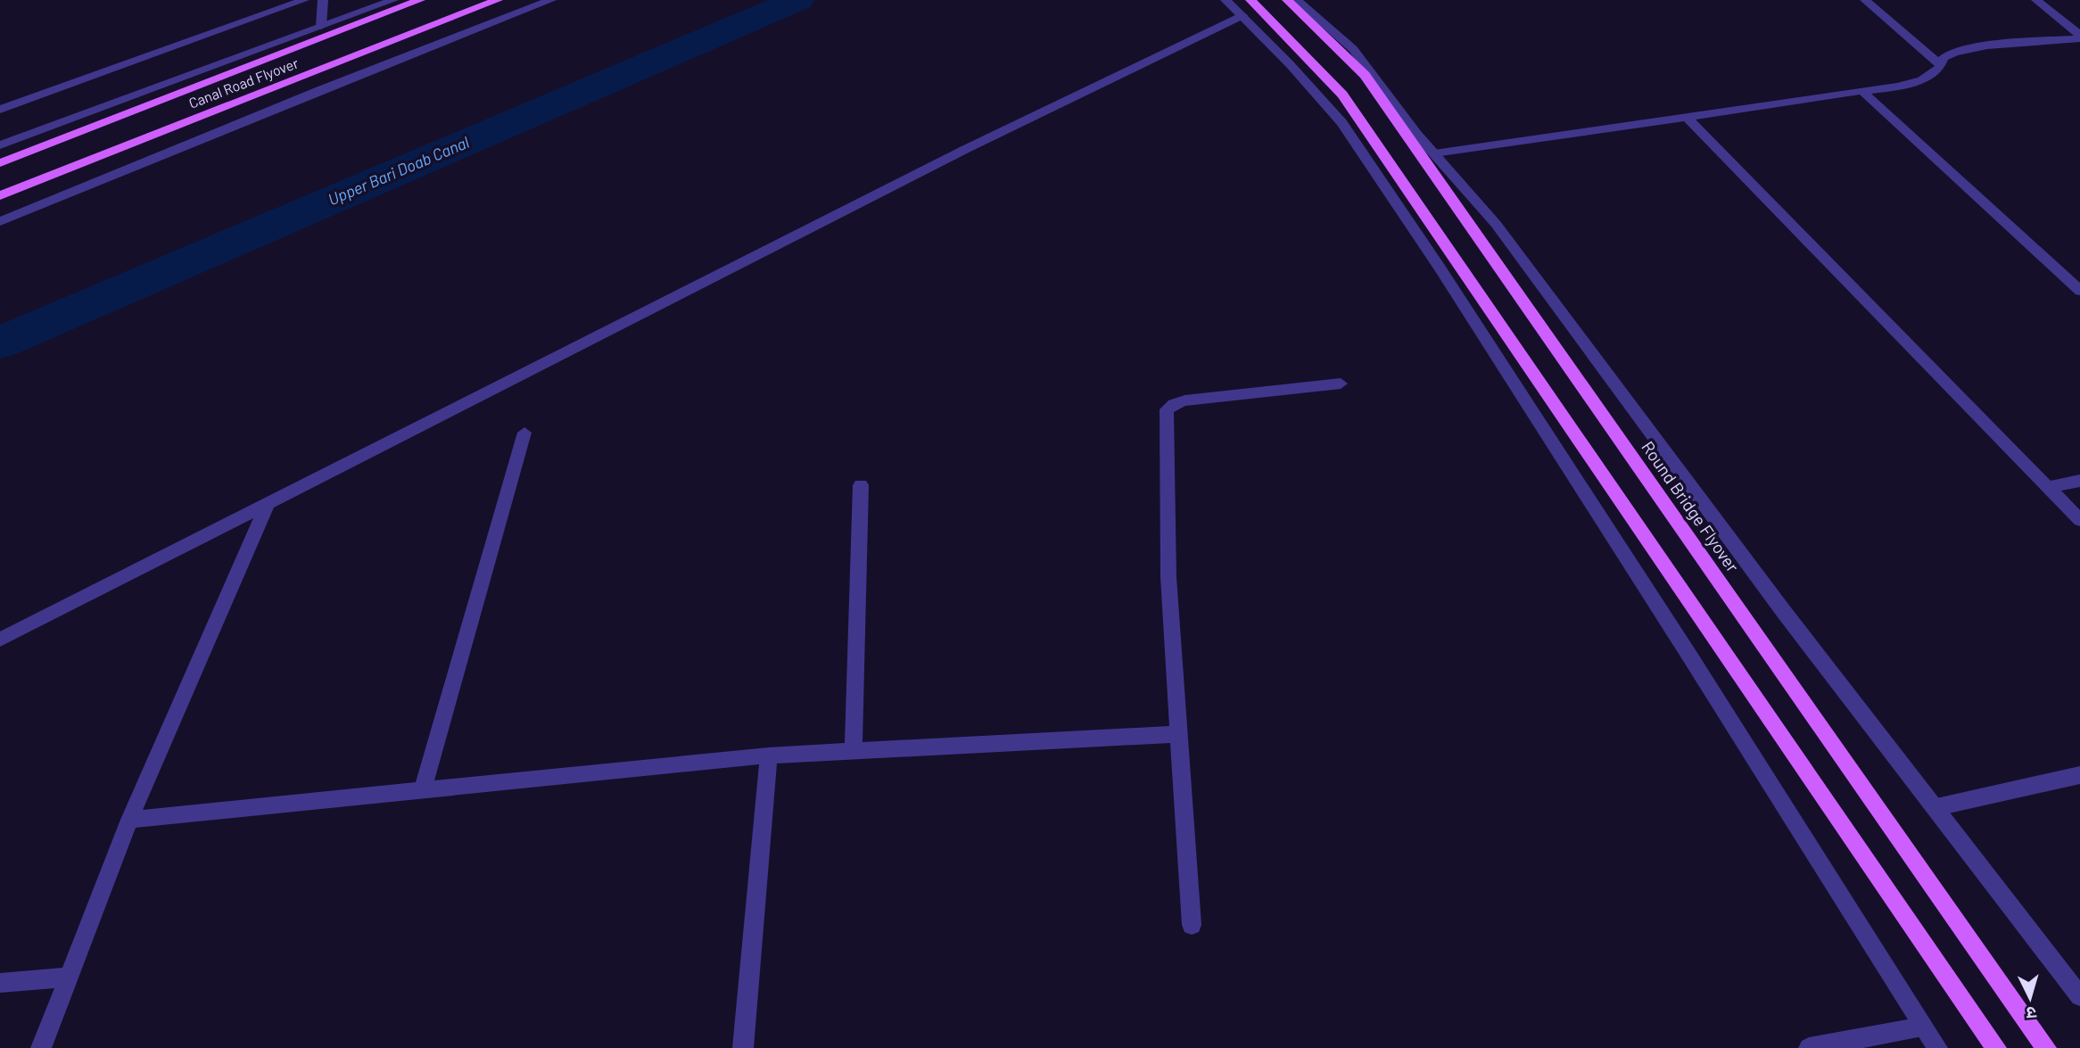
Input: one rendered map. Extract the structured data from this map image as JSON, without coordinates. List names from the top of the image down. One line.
{"streets":{"main road":["Canal Road Flyover","Round Bridge Flyover"]},"water":["Upper Bari Doab Canal"],"north":"bottom"}
